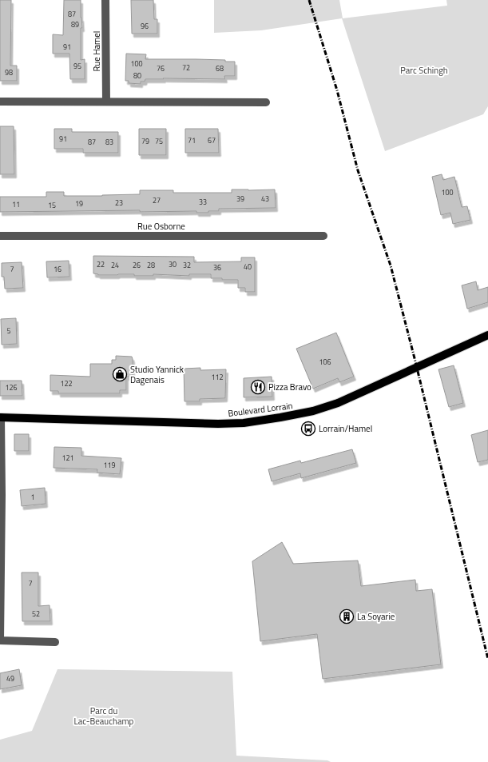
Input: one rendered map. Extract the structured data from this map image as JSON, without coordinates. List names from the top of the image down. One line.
{"streets":{"main road":["Boulevard Lorrain"],"street":["Rue Hamel","Rue Osborne"]},"parks":["Parc Schingh","Parc du Lac-Beauchamp"],"places":{"shop":["Studio Yannick Dagenais"],"restaurant":["Pizza Bravo"],"bus stop":["Lorrain/Hamel"],"building":["La Soyarie"]},"house_numbers":["87","89","96","91","100","95","72","76","68","98","80","91","71","67","79","75","87","83","100","39","43","27","33","23","19","11","15","22","30","24","26","28","32","40","36","7","16","5","106","112","122","126","121","119","1","7","52","49"]}
